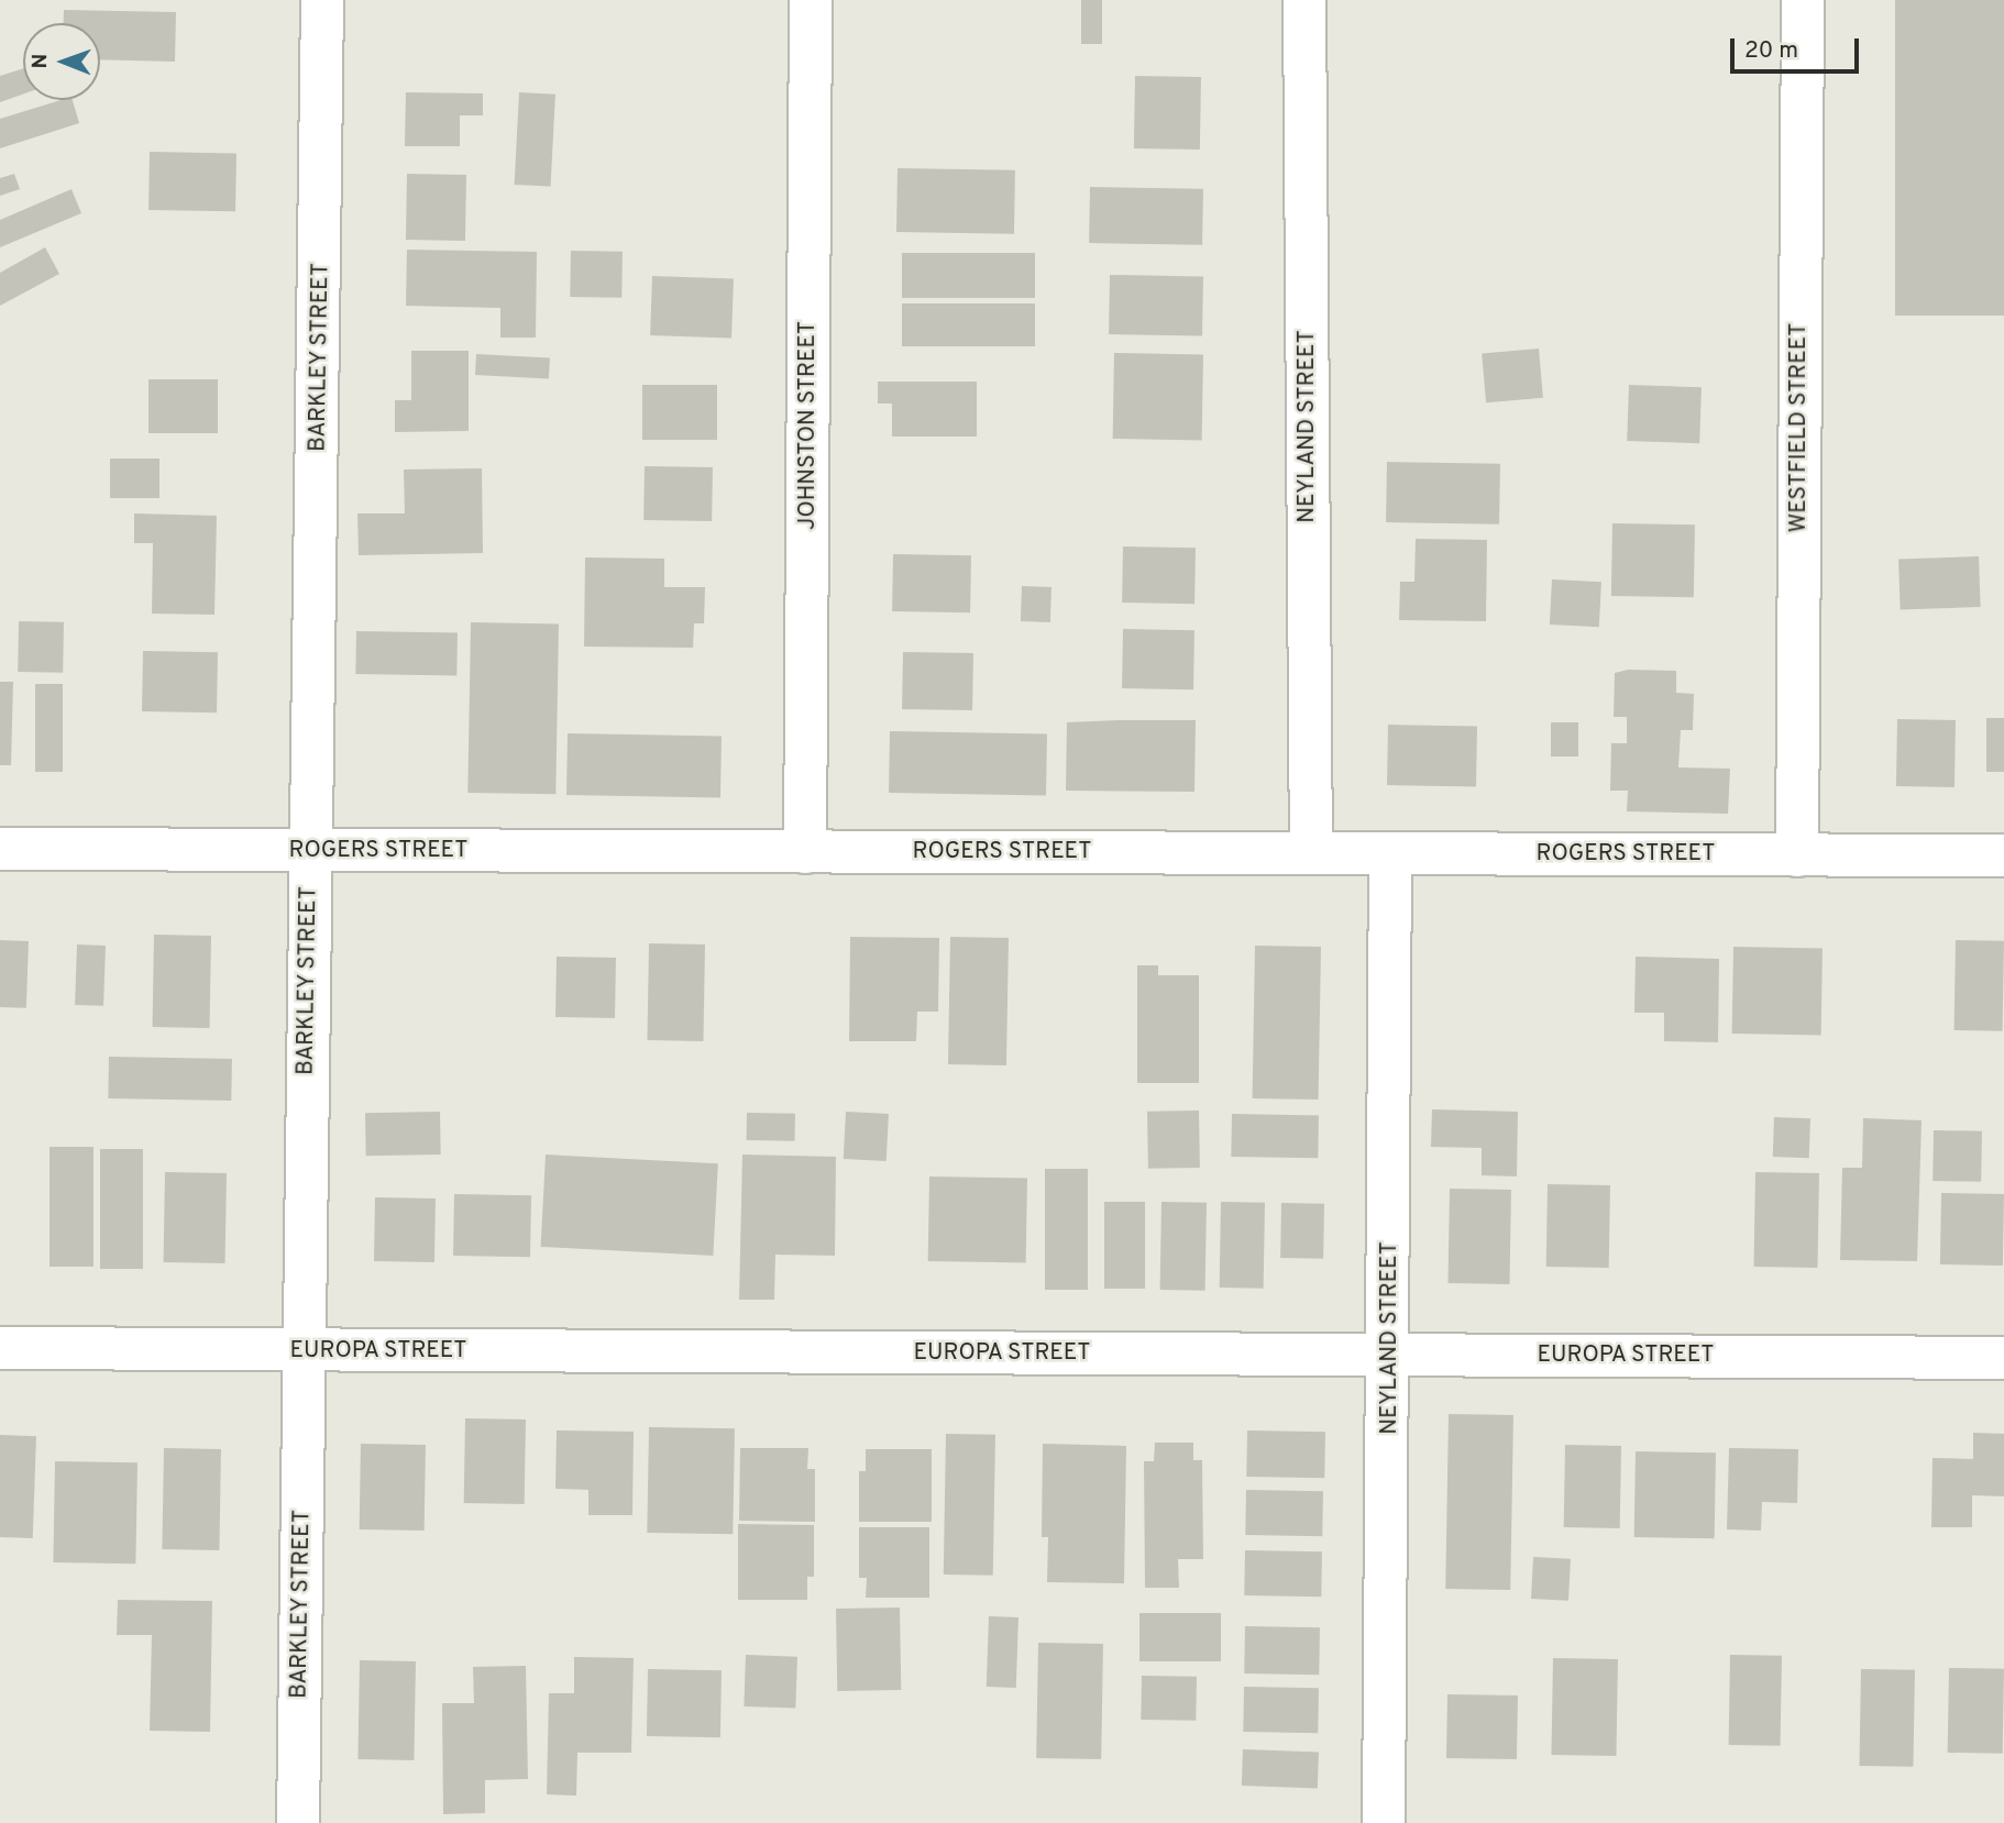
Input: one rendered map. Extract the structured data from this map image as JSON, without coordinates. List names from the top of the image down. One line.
{"streets":{"street":["BARKLEY STREET","JOHNSTON STREET","NEYLAND STREET","WESTFIELD STREET","ROGERS STREET","EUROPA STREET"]},"crossings":[["BARKLEY STREET","ROGERS STREET"],["BARKLEY STREET","EUROPA STREET"],["JOHNSTON STREET","ROGERS STREET"],["NEYLAND STREET","ROGERS STREET"],["NEYLAND STREET","EUROPA STREET"],["WESTFIELD STREET","ROGERS STREET"]],"scale_bar":"20 m","north":"left"}
